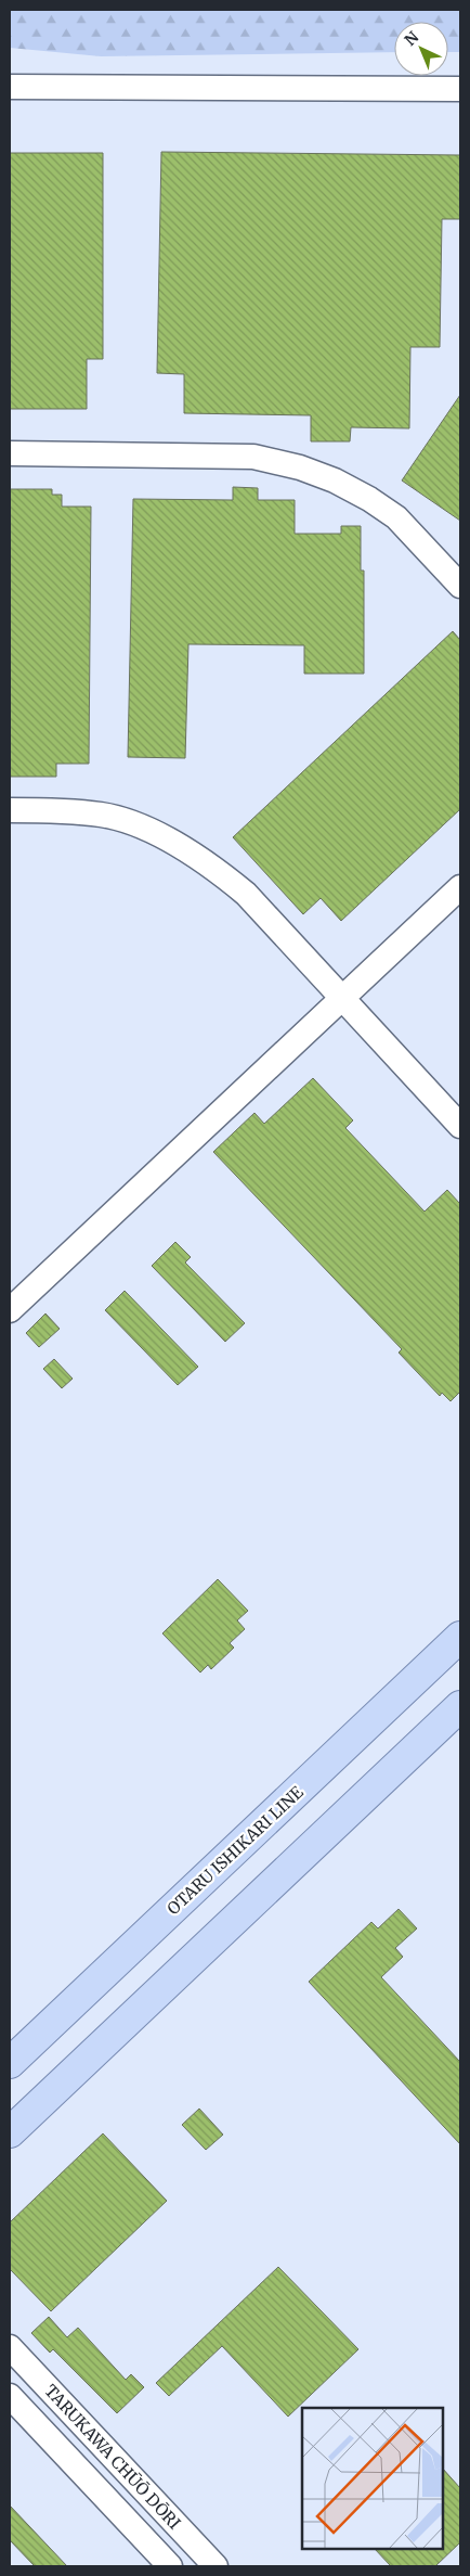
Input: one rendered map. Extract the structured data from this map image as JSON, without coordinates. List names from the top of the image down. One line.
{"streets":{"main road":["OTARU ISHIKARI LINE"],"street":["TARUKAWA CHŪŌ DŌRI"]},"north":"top left"}
